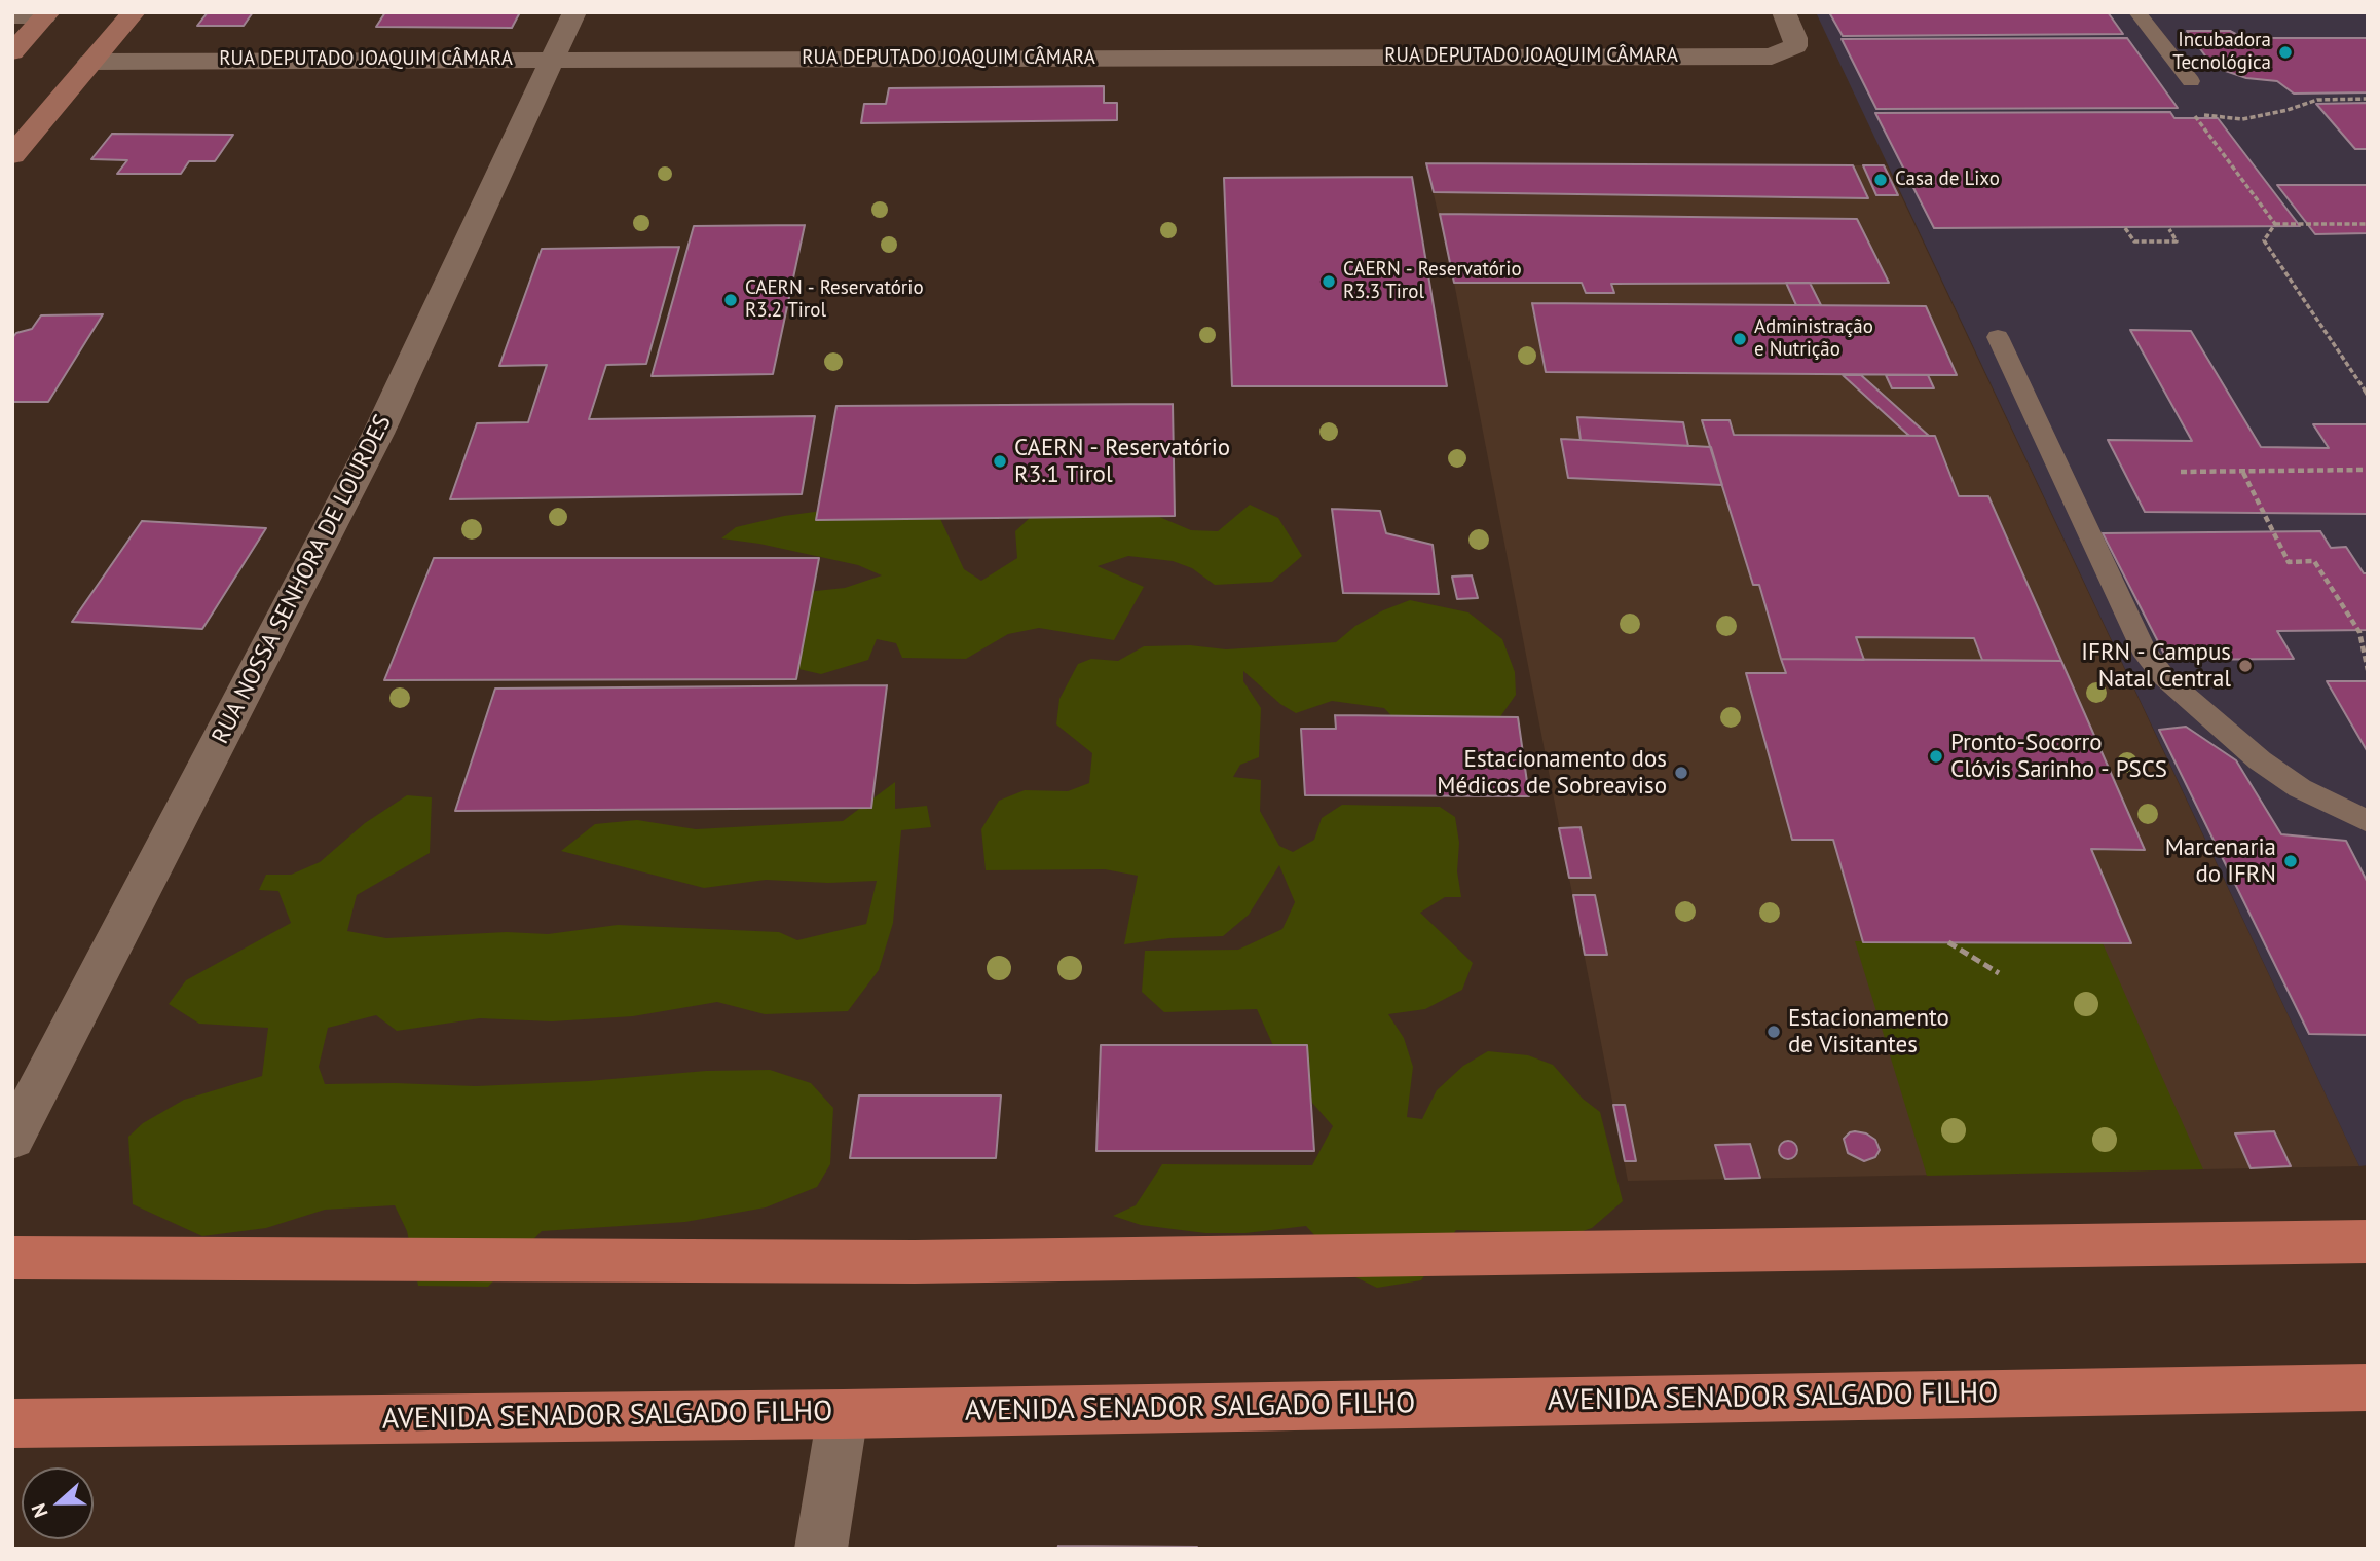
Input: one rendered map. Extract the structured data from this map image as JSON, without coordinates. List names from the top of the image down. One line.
{"streets":{"main road":["AVENIDA SENADOR SALGADO FILHO"],"street":["RUA DEPUTADO JOAQUIM CÂMARA","RUA NOSSA SENHORA DE LOURDES"]},"crossings":[["RUA DEPUTADO JOAQUIM CÂMARA","RUA NOSSA SENHORA DE LOURDES"]],"places":["Incubadora Tecnológica","Casa de Lixo","CAERN - Reservatório R3.3 Tirol","CAERN - Reservatório R3.2 Tirol","Administração e Nutrição","CAERN - Reservatório R3.1 Tirol","IFRN - Campus Natal Central","Pronto-Socorro Clóvis Sarinho - PSCS","Estacionamento dos Médicos de Sobreaviso","Marcenaria do IFRN","Estacionamento de Visitantes"],"north":"left"}
